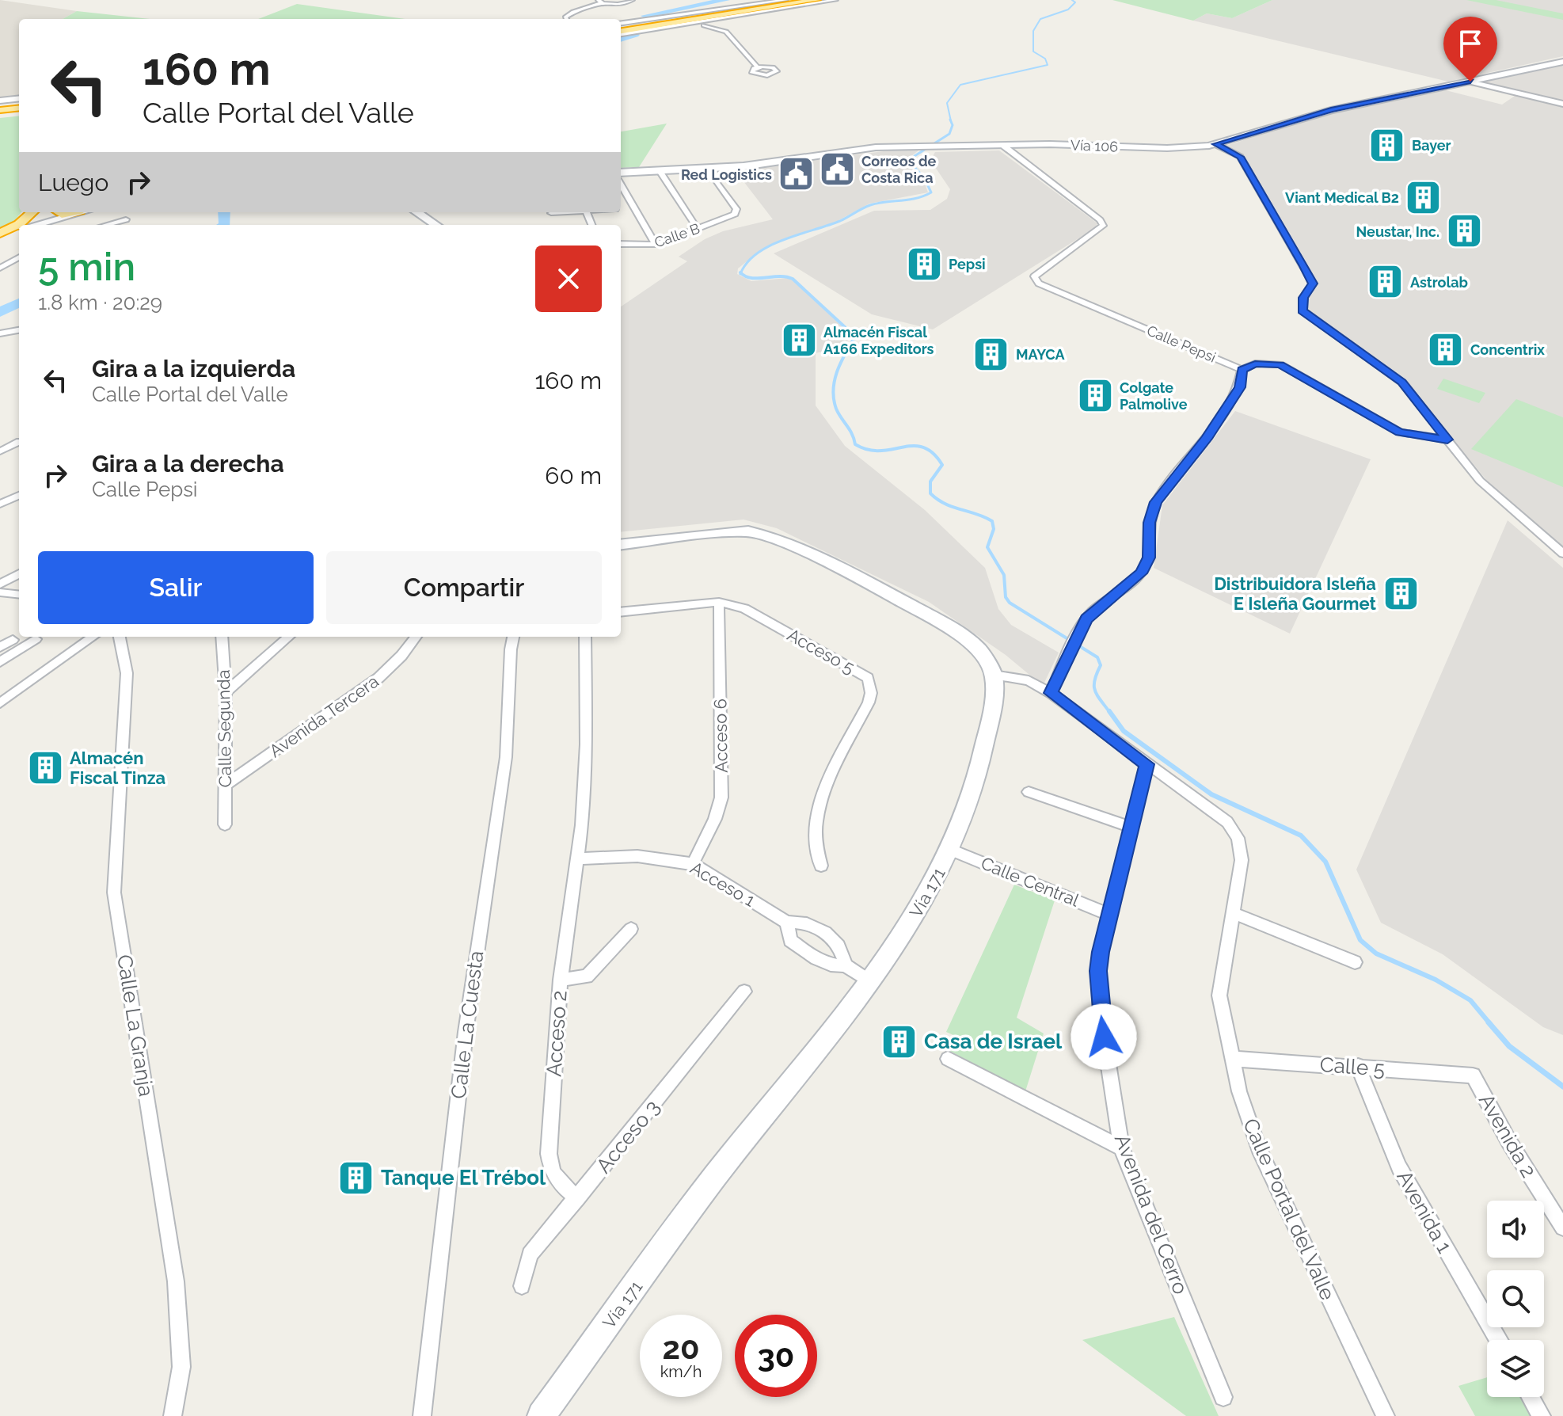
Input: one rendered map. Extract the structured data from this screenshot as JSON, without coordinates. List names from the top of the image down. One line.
{"streets":{"main road":["Vía 106","Vía 171"],"street":["Calle B","Calle Pepsi","Acceso 5","Avenida Tercera","Calle Segunda","Acceso 6","Calle Central","Acceso 1","Calle La Cuesta","Calle La Granja","Acceso 2","Calle 5","Avenida 2","Acceso 3","Calle Portal del Valle","Avenida 1","Avenida del Cerro"]},"crossings":[["Vía 106","Calle B"],["Vía 106","Calle Pepsi"],["Acceso 5","Acceso 6"],["Avenida Tercera","Calle Segunda"],["Acceso 6","Acceso 1"],["Calle Central","Vía 171"],["Calle Central","Avenida del Cerro"],["Acceso 1","Vía 171"],["Acceso 1","Acceso 2"],["Vía 171","Calle Portal del Valle"],["Acceso 2","Acceso 3"],["Calle 5","Avenida 2"],["Calle 5","Calle Portal del Valle"],["Calle 5","Avenida 1"],["Calle Portal del Valle","Avenida del Cerro"]],"places":{"building":["Bayer","Viant Medical B2","Neustar, Inc.","Pepsi","Astrolab","Almacén Fiscal A166 Expeditors","Concentrix","MAYCA","Colgate Palmolive","Distribuidora Isleña E Isleña Gourmet","Almacén Fiscal Tinza","Casa de Israel","Tanque El Trébol"],"public building":["Correos de Costa Rica","Red Logistics"]},"page":{"turn":["160 m","Calle Portal del Valle"],"then":"Luego","heading":["5 min","1.8 km · 20:29"],"list":[{"name":"Gira a la izquierda","note":"Calle Portal del Valle","value":"160 m"},{"name":"Gira a la derecha","note":"Calle Pepsi","value":"60 m"}],"buttons":["Salir","Compartir"],"speed":"20 km/h","limit":"30"}}
